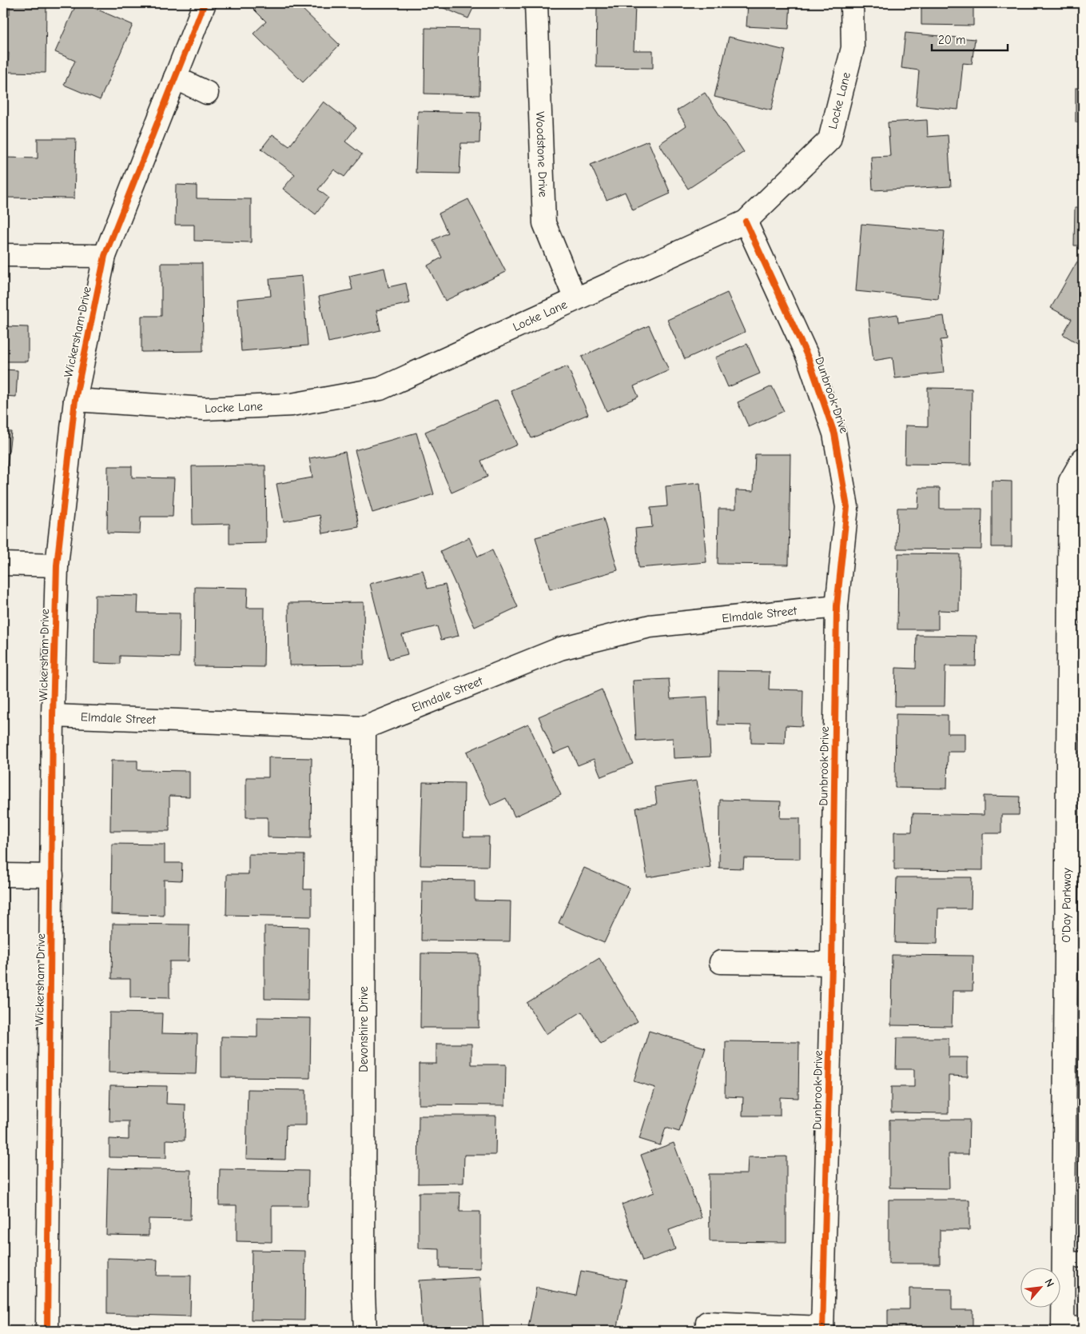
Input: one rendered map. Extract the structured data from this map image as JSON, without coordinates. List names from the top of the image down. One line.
{"streets":{"street":["Locke Lane","Woodstone Drive","Wickersham Drive","Dunbrook Drive","Elmdale Street","O'Day Parkway","Devonshire Drive"]},"crossings":[["Locke Lane","Woodstone Drive"],["Locke Lane","Wickersham Drive"],["Locke Lane","Dunbrook Drive"],["Wickersham Drive","Elmdale Street"],["Dunbrook Drive","Elmdale Street"],["Elmdale Street","Devonshire Drive"]],"scale_bar":"20 m","north":"top right"}
